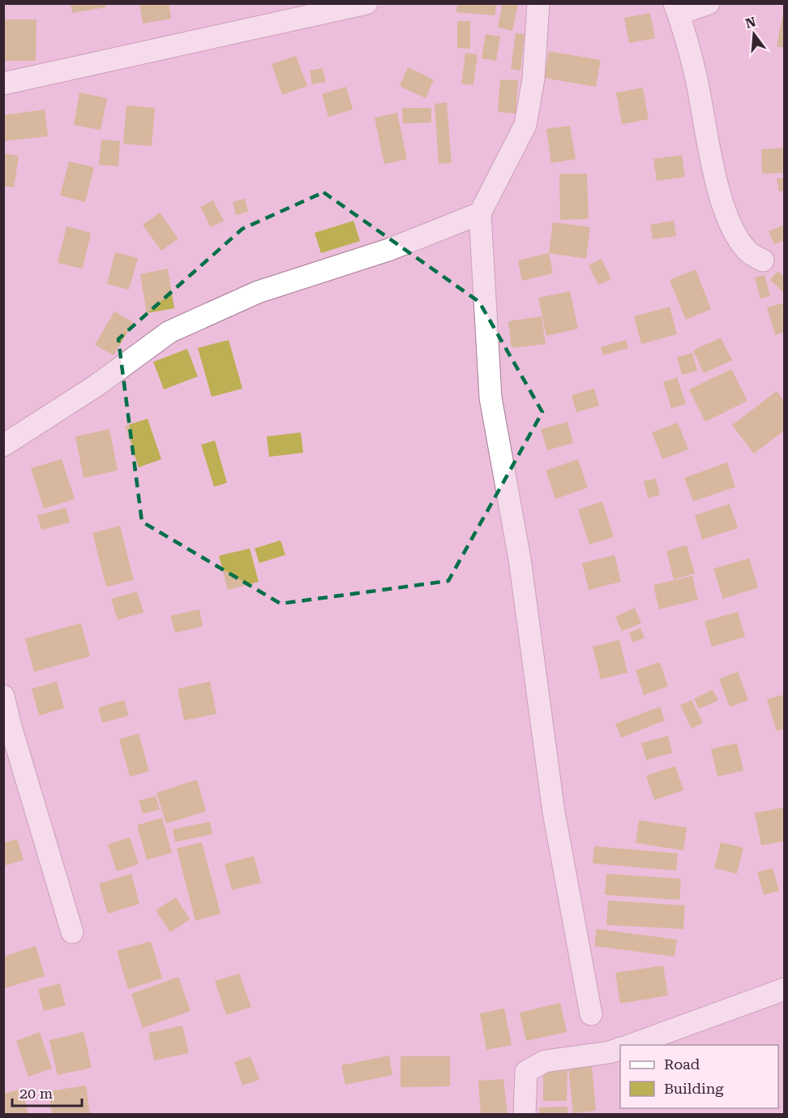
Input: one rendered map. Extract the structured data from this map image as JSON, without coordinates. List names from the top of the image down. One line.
{"legend":["Road","Building"],"scale_bar":"20 m","north":"top"}
